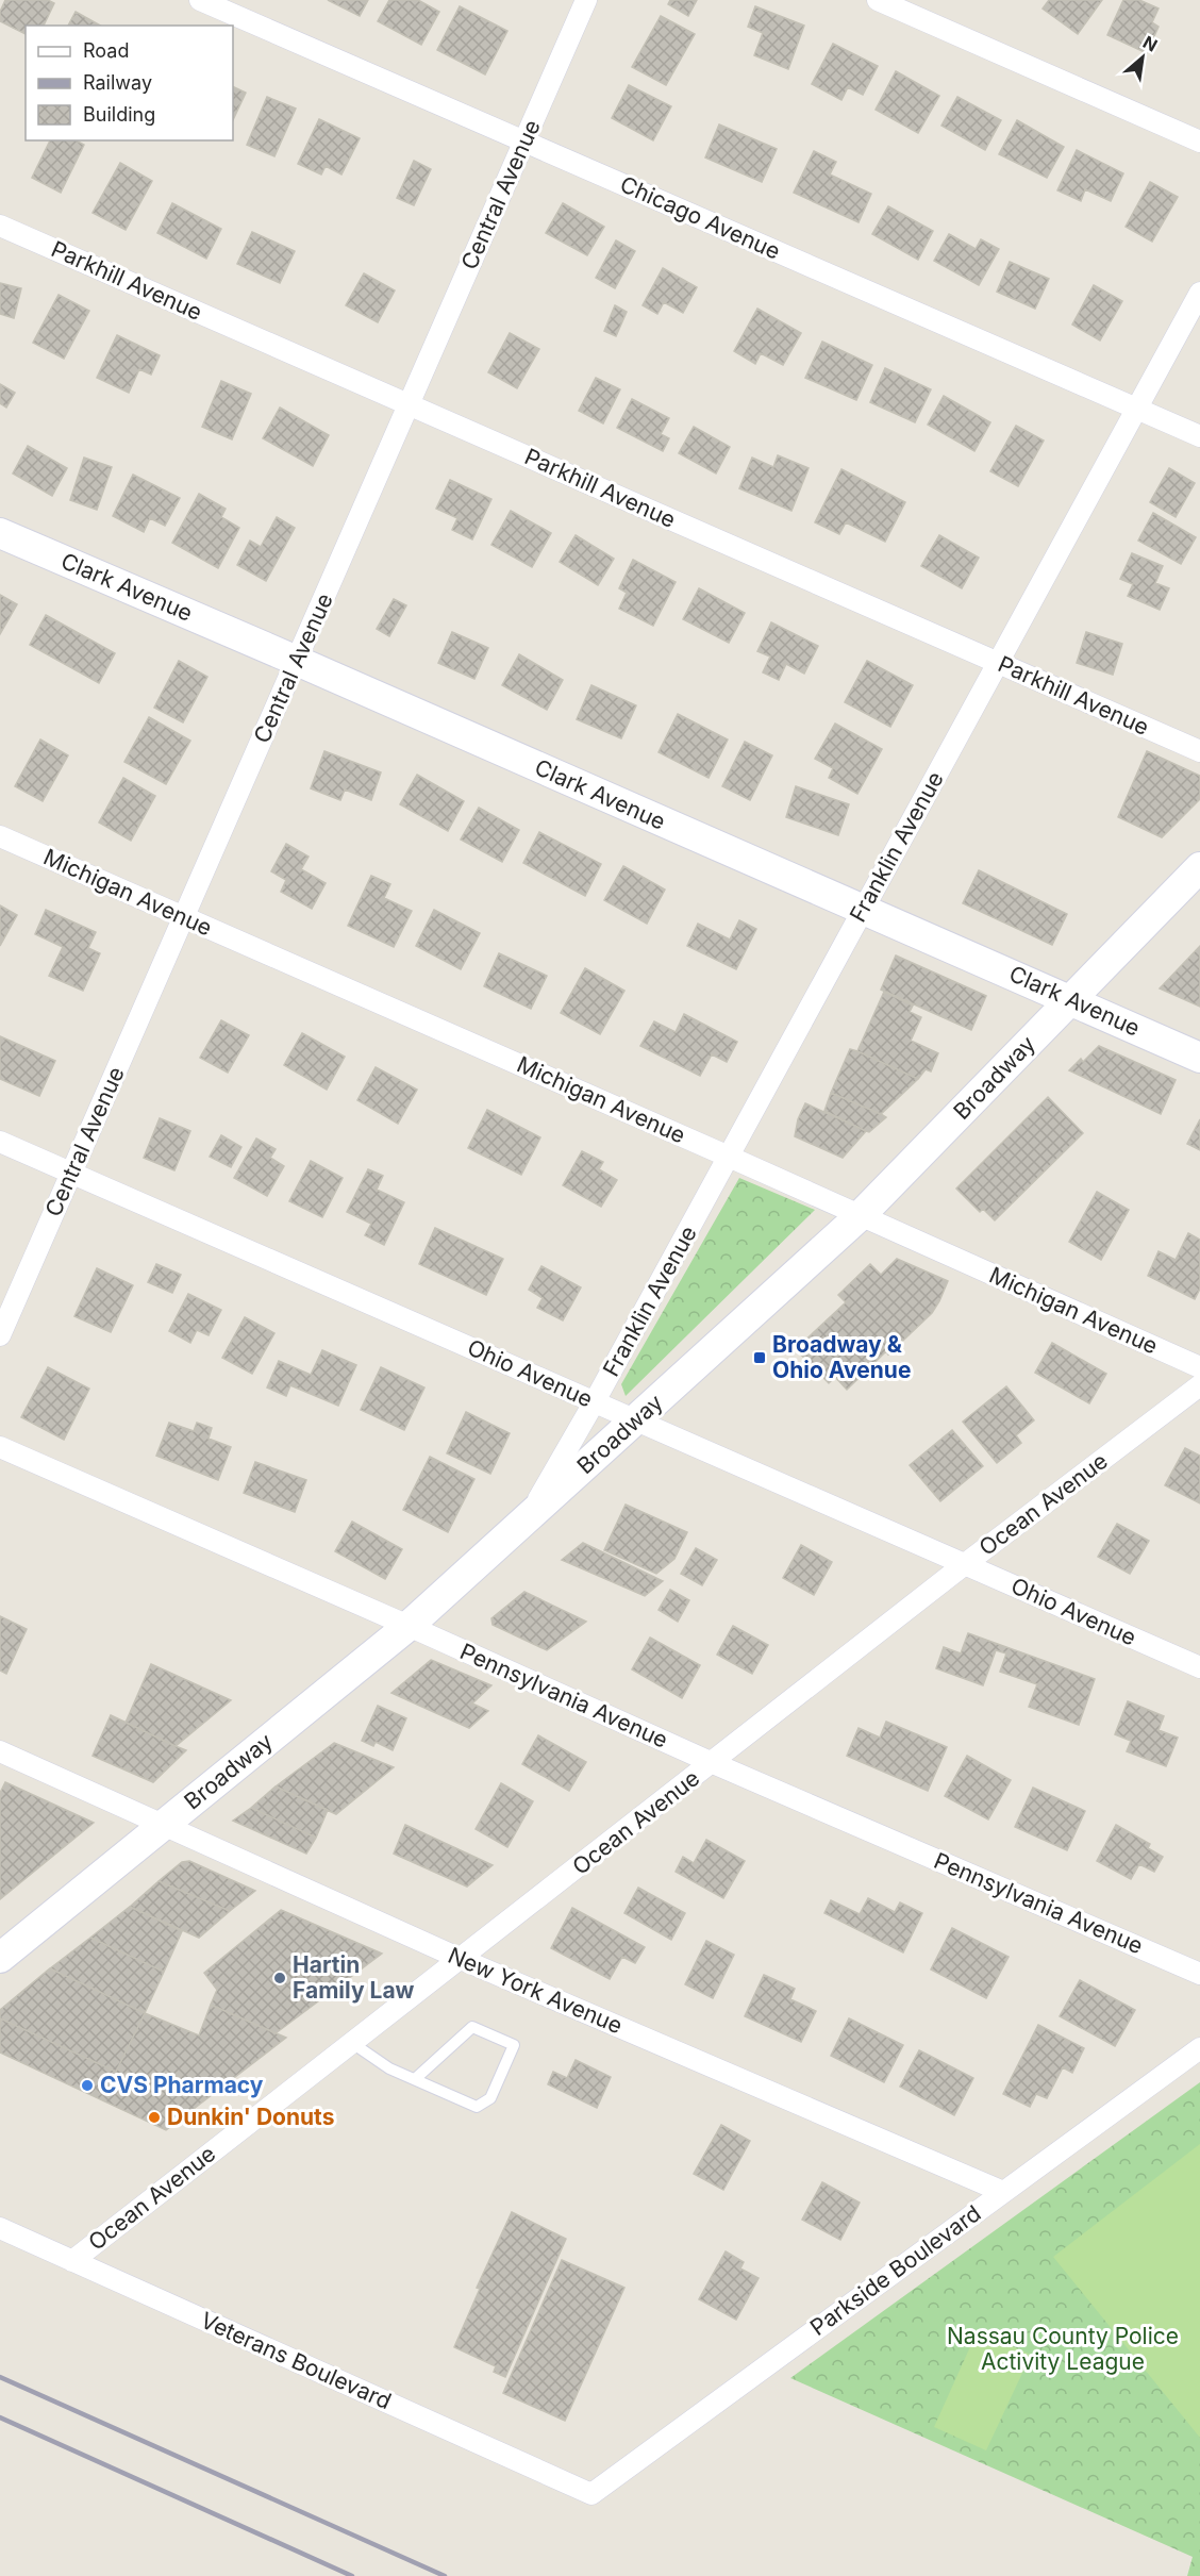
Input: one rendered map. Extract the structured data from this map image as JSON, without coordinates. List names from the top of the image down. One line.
{"streets":{"main road":["Clark Avenue","Broadway"],"street":["Central Avenue","Chicago Avenue","Parkhill Avenue","Franklin Avenue","Michigan Avenue","Ohio Avenue","Ocean Avenue","Pennsylvania Avenue","New York Avenue","Parkside Boulevard","Veterans Boulevard"]},"crossings":[["Central Avenue","Chicago Avenue"],["Central Avenue","Parkhill Avenue"],["Central Avenue","Clark Avenue"],["Central Avenue","Michigan Avenue"],["Central Avenue","Ohio Avenue"],["Chicago Avenue","Franklin Avenue"],["Parkhill Avenue","Franklin Avenue"],["Clark Avenue","Franklin Avenue"],["Clark Avenue","Broadway"],["Franklin Avenue","Michigan Avenue"],["Franklin Avenue","Broadway"],["Franklin Avenue","Ohio Avenue"],["Michigan Avenue","Broadway"],["Broadway","Ohio Avenue"],["Broadway","Pennsylvania Avenue"],["Broadway","New York Avenue"],["Ohio Avenue","Ocean Avenue"],["Ocean Avenue","Pennsylvania Avenue"],["Ocean Avenue","New York Avenue"],["Ocean Avenue","Veterans Boulevard"],["New York Avenue","Parkside Boulevard"],["Parkside Boulevard","Veterans Boulevard"]],"parks":["Nassau County Police Activity League"],"places":{"transit":["Broadway & Ohio Avenue"],"other":["Hartin Family Law","CVS Pharmacy","Dunkin' Donuts"]},"legend":["Road","Railway","Building"],"north":"top right"}
